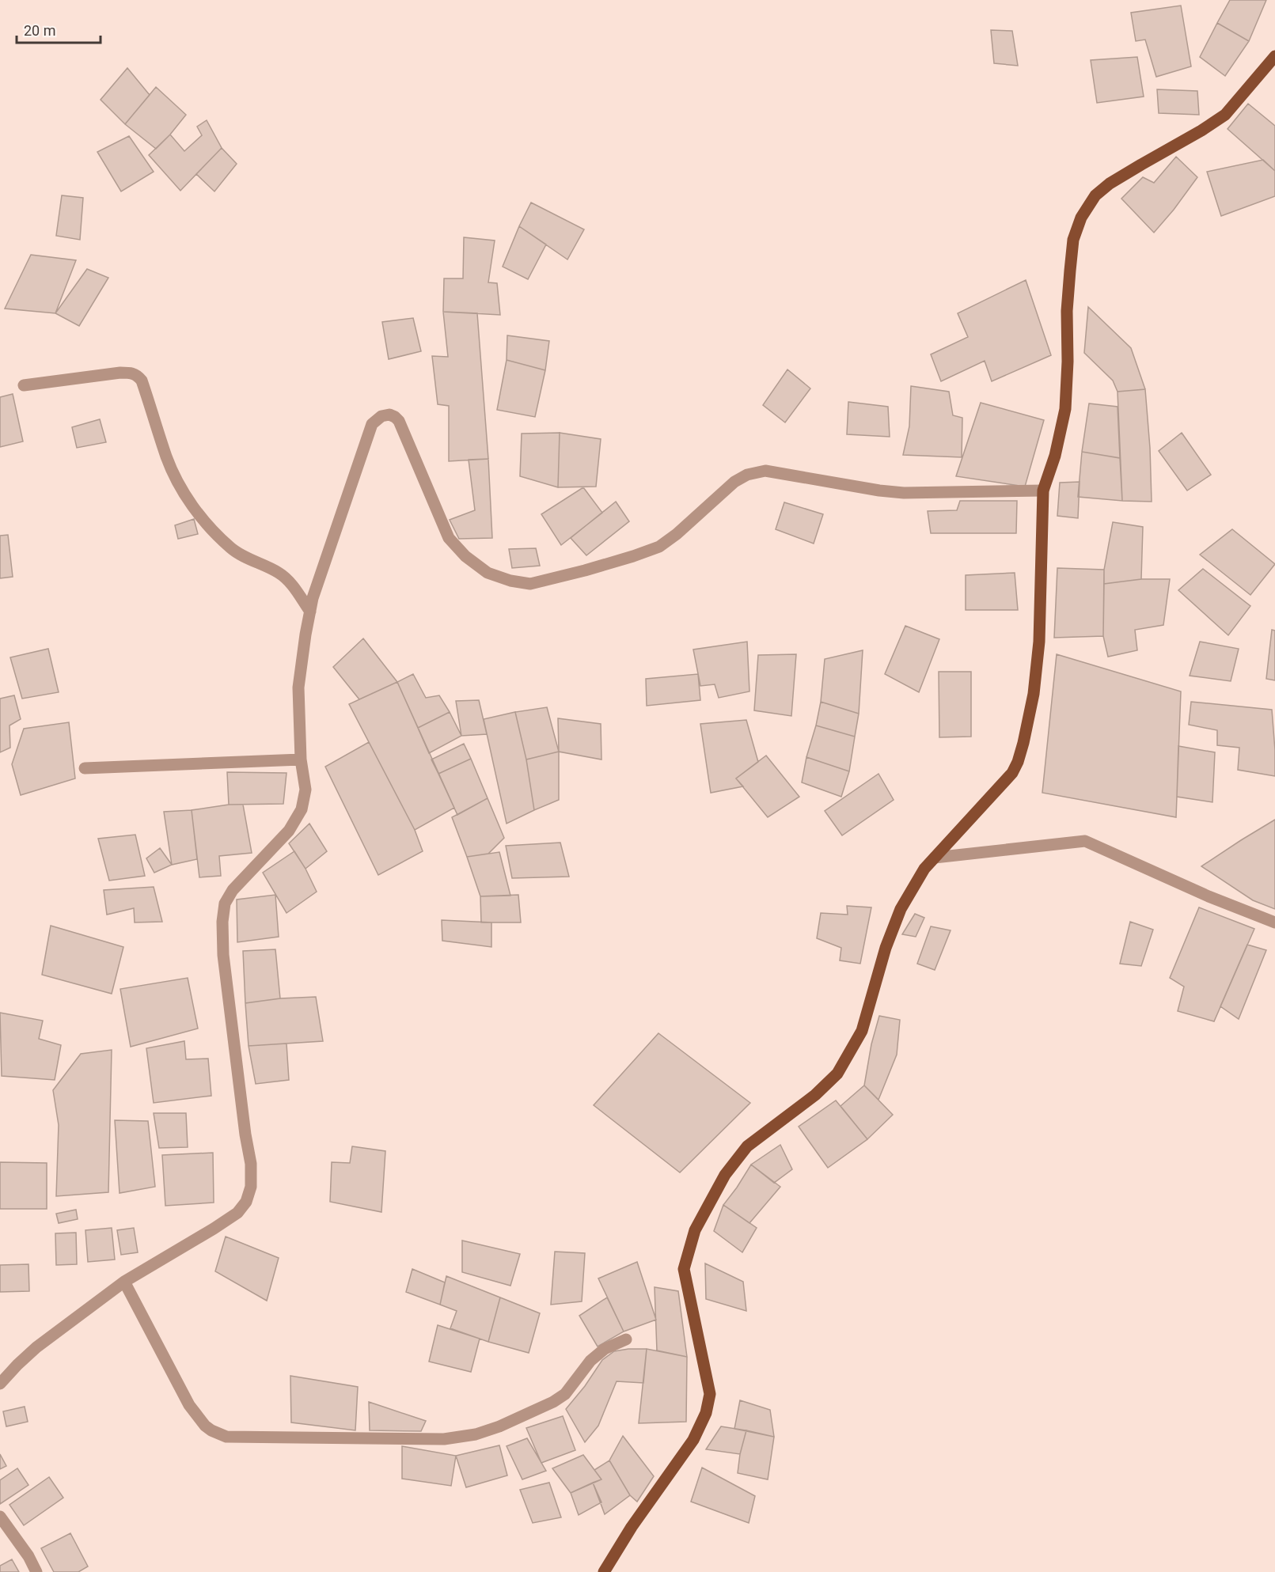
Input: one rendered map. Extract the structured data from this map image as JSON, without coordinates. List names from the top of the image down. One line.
{"scale_bar":"20 m"}
